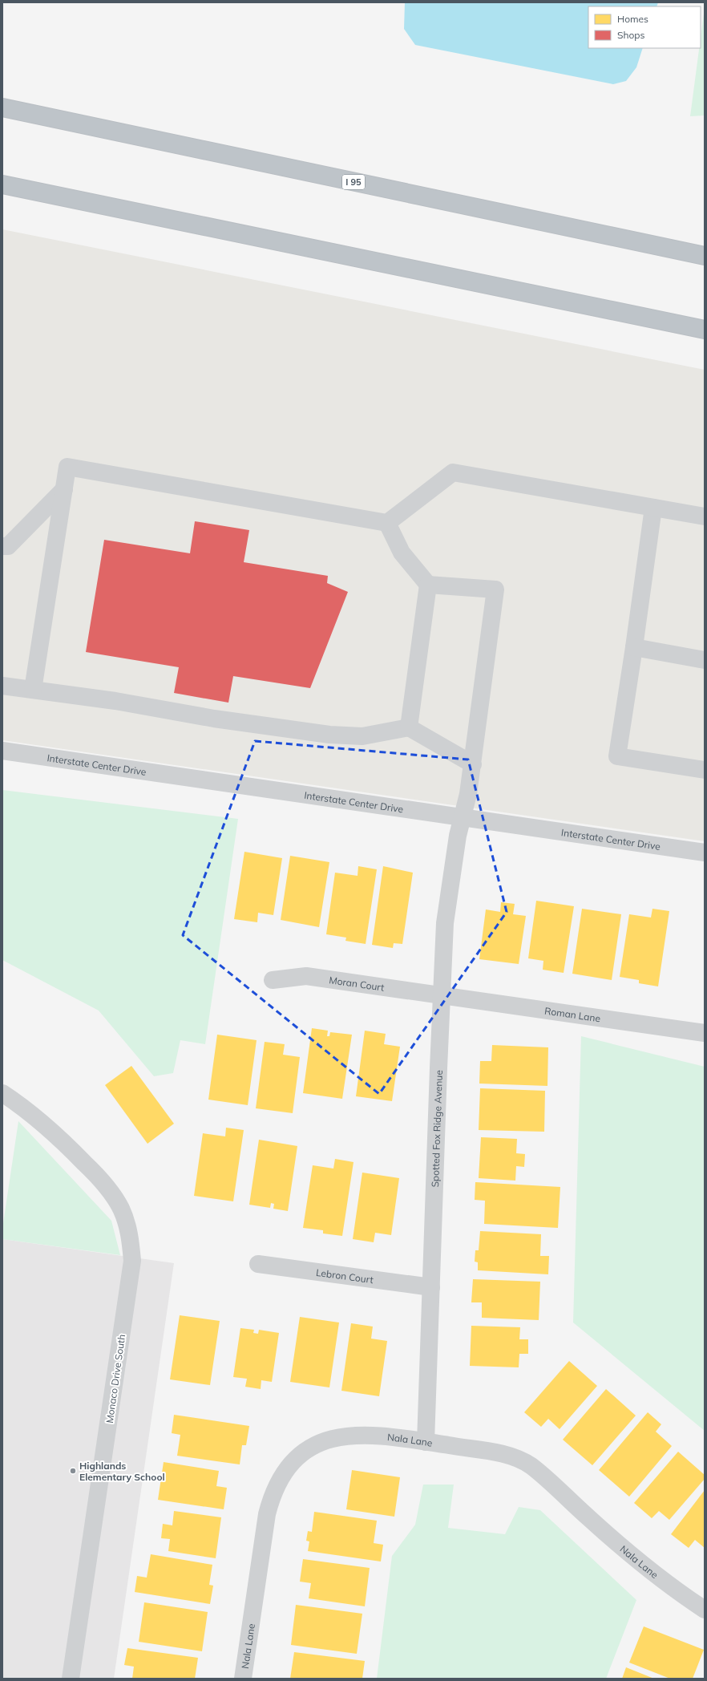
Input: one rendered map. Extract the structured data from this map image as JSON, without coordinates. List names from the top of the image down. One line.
{"streets":{"highway":["I 95"],"street":["Interstate Center Drive","Moran Court","Roman Lane","Spotted Fox Ridge Avenue","Lebron Court","Monaco Drive South","Nala Lane"]},"crossings":[["Interstate Center Drive","Spotted Fox Ridge Avenue"],["Moran Court","Roman Lane"],["Moran Court","Spotted Fox Ridge Avenue"],["Roman Lane","Spotted Fox Ridge Avenue"],["Spotted Fox Ridge Avenue","Lebron Court"],["Spotted Fox Ridge Avenue","Nala Lane"]],"places":["Highlands Elementary School"],"legend":["Homes","Shops"]}
